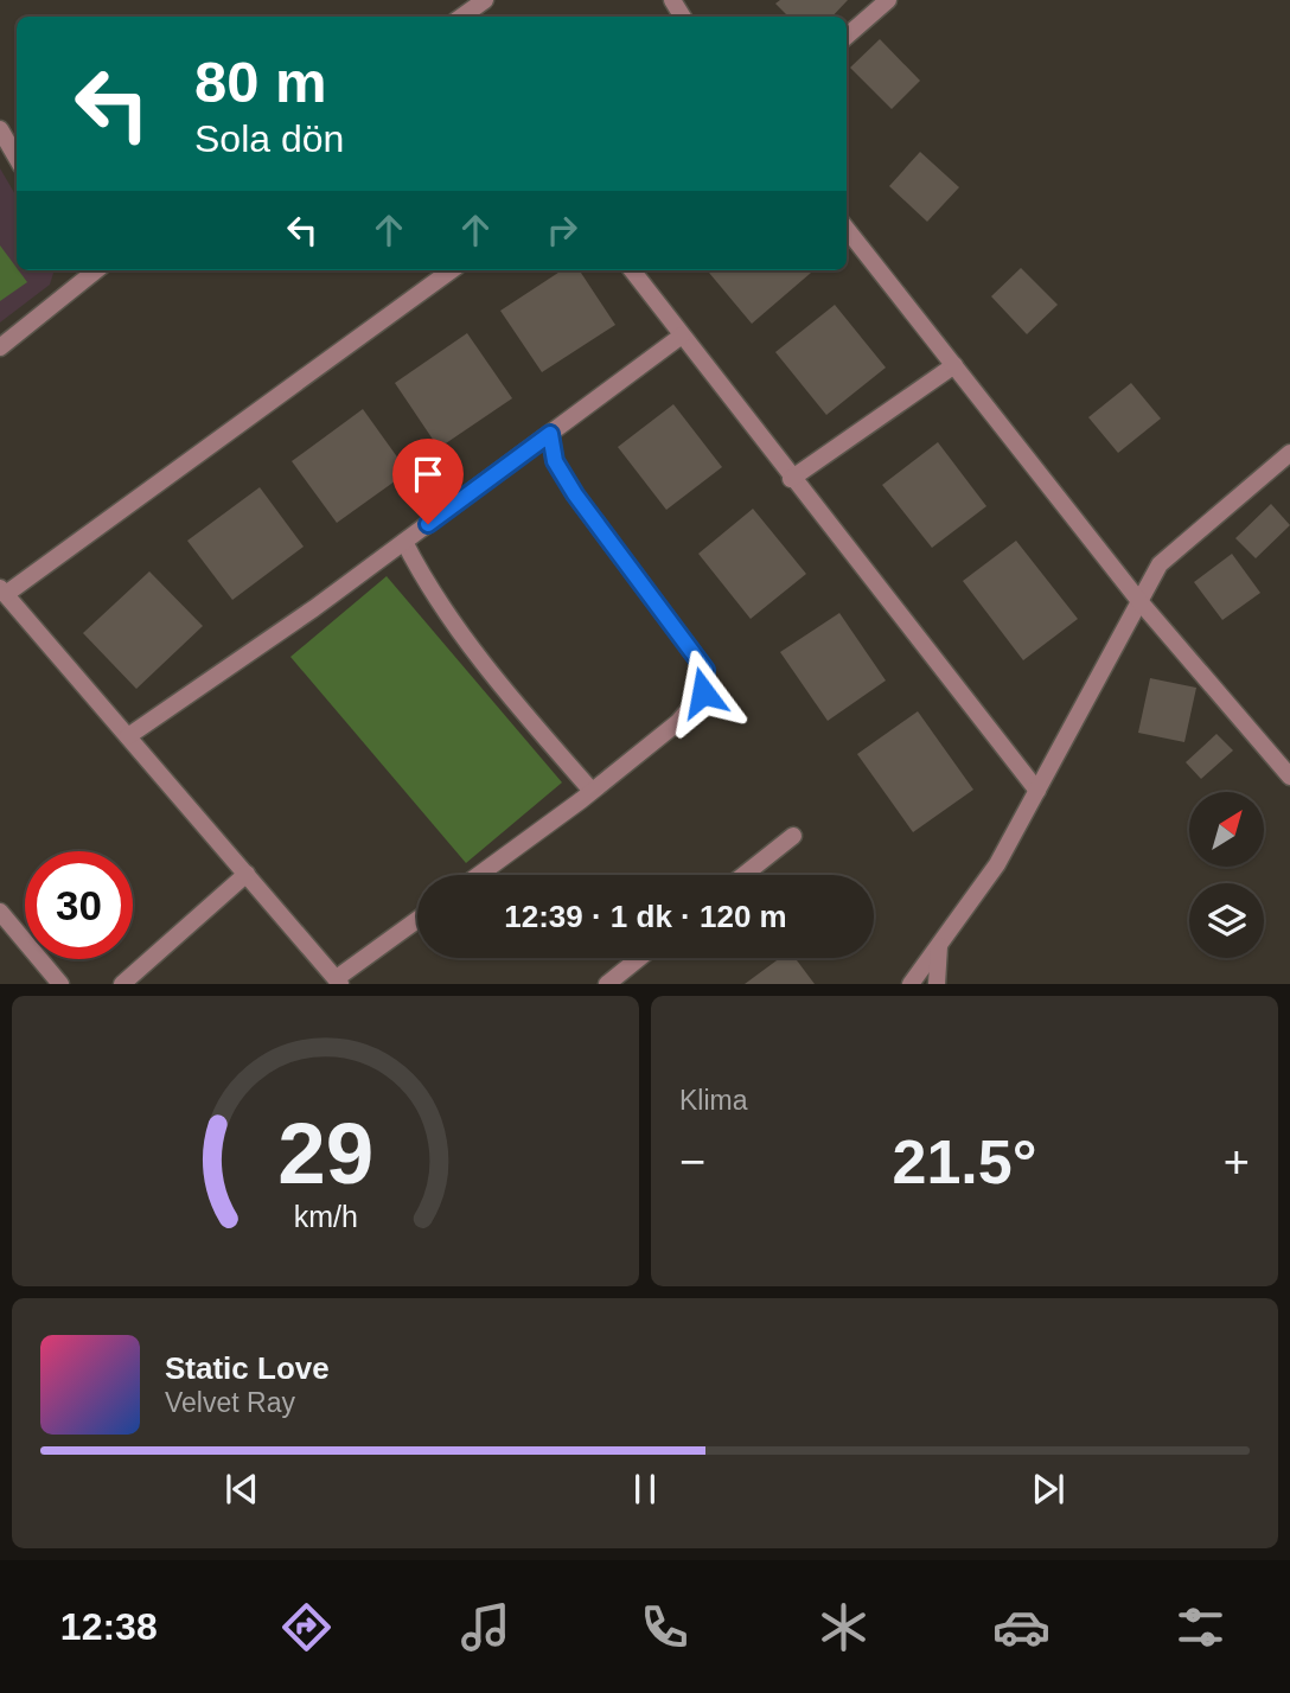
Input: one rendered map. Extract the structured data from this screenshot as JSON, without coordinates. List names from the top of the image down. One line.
{"north":"top right","page":{"turn":["80 m","Sola dön"],"limit":"30","trip":"12:39 · 1 dk · 120 m","tile":"Klima","heat":["−","21.5°","+"],"song":["Static Love","Velvet Ray"],"tabs":"12:38","gauge":["29","km/h"]}}
